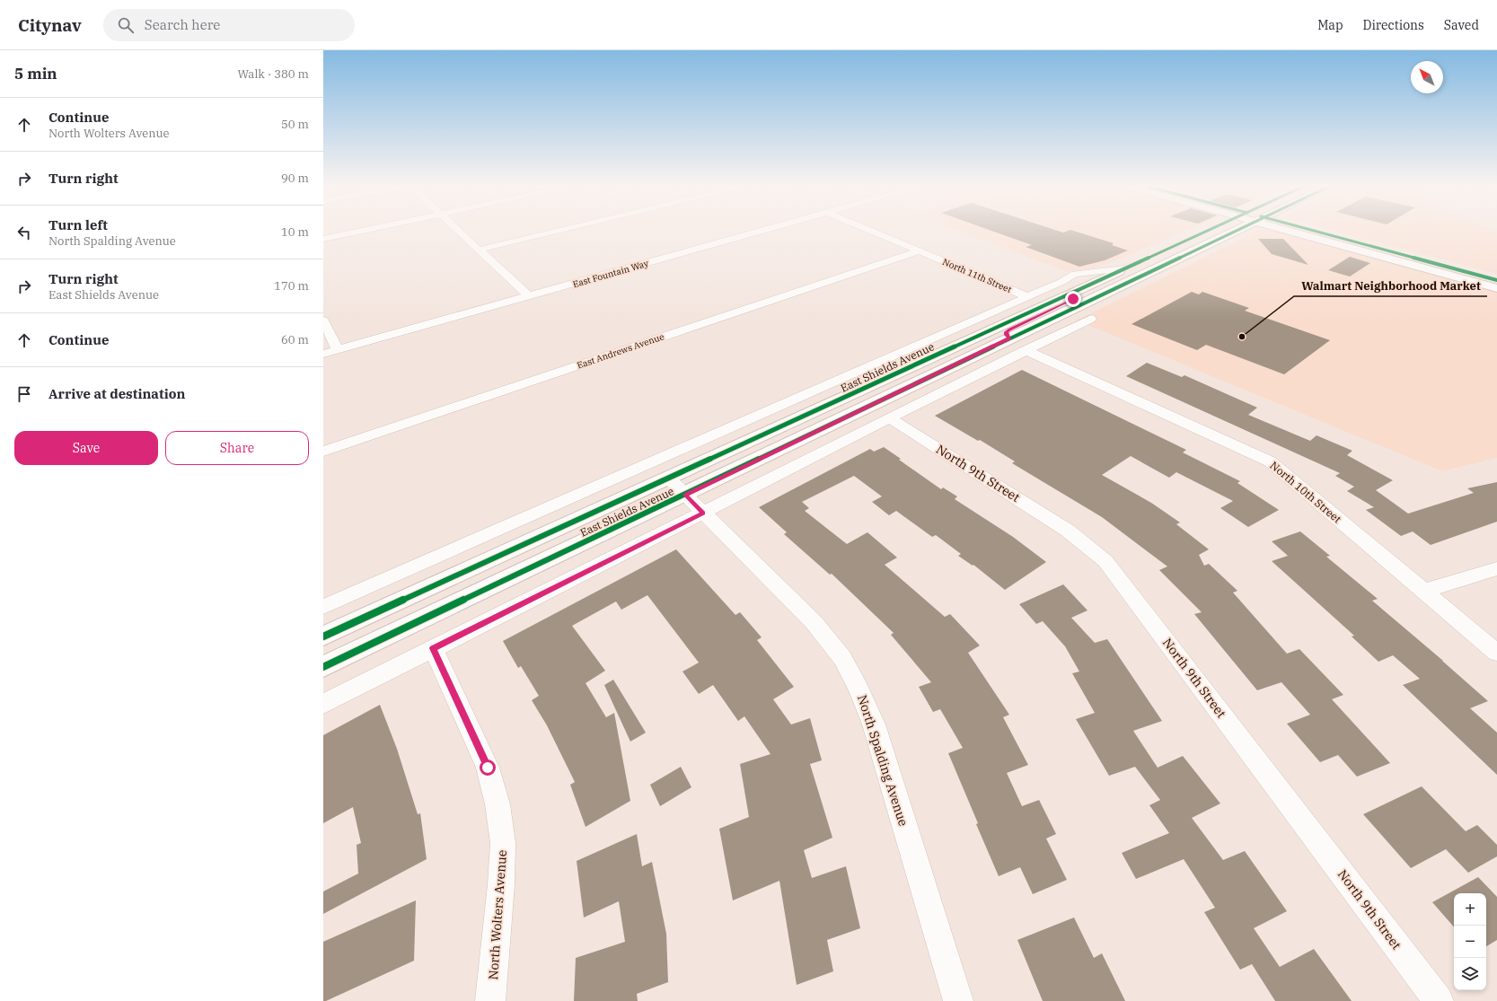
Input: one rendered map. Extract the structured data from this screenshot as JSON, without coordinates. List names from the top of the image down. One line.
{"streets":{"main road":["East Shields Avenue"],"street":["East Fountain Way","North 11th Street","East Andrews Avenue","North 9th Street","North 10th Street","North Spalding Avenue","North Wolters Avenue"]},"crossings":[["North 11th Street","East Andrews Avenue"],["East Shields Avenue","North Spalding Avenue"]],"places":["Walmart Neighborhood Market"],"north":"top left","page":{"header":"Citynav","search":"Search here","nav":["Map","Directions","Saved"],"heading":["5 min","Walk · 380 m"],"list":[["Continue","North Wolters Avenue","50 m"],["Turn right","90 m"],["Turn left","North Spalding Avenue","10 m"],["Turn right","East Shields Avenue","170 m"],["Continue","60 m"],"Arrive at destination"],"buttons":["Save","Share"],"map_buttons":["+","−"]}}
